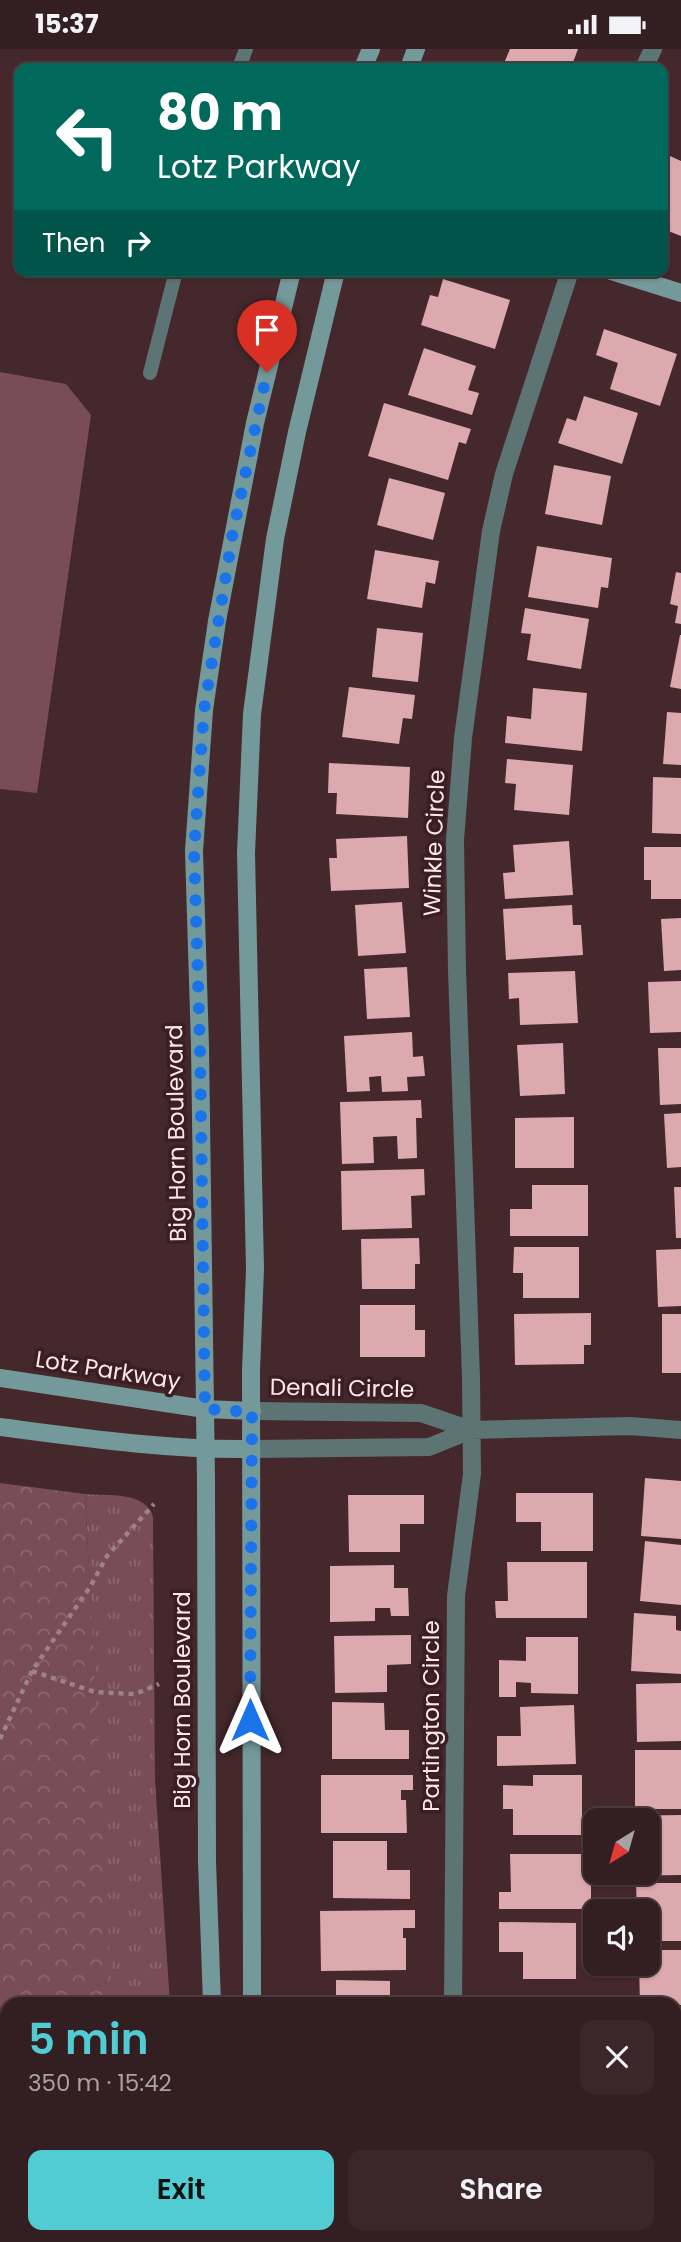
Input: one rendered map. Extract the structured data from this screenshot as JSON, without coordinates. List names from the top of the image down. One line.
{"streets":{"main road":["Big Horn Boulevard","Lotz Parkway"],"street":["Winkle Circle","Denali Circle","Partington Circle"]},"crossings":[["Winkle Circle","Denali Circle"],["Winkle Circle","Partington Circle"],["Big Horn Boulevard","Lotz Parkway"],["Lotz Parkway","Denali Circle"],["Denali Circle","Partington Circle"]],"north":"bottom left","page":{"status":"15:37","turn":["80 m","Lotz Parkway"],"then":"Then","heading":["5 min","350 m · 15:42"],"buttons":["Exit","Share"]}}
